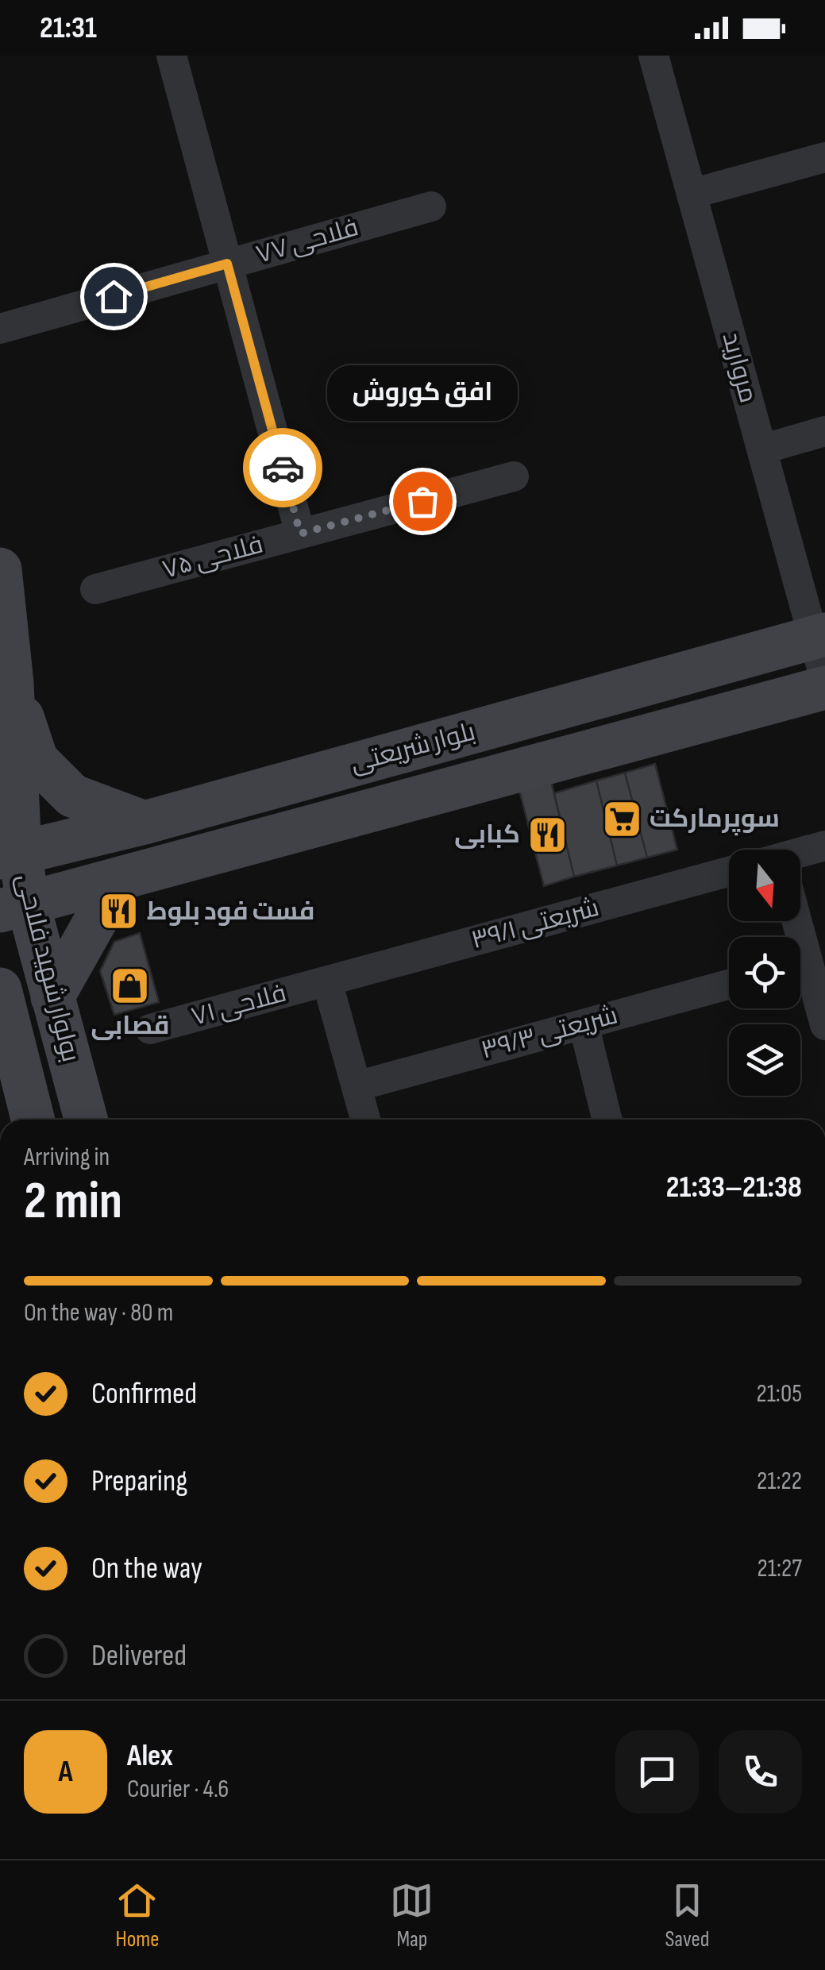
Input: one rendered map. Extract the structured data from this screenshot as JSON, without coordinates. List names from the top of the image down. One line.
{"streets":{"main road":["بلوار شریعتی","بولوار شهید فلاحی"],"street":["فلاحی ۷۷","مروارید","فلاحی ۷۵","شریعتی ۳۹/۱","فلاحی ۷۱","شریعتی ۳۹/۳"]},"crossings":[["مروارید","بلوار شریعتی"],["بلوار شریعتی","بولوار شهید فلاحی"],["شریعتی ۳۹/۱","فلاحی ۷۱"]],"places":{"other":["افق کوروش"],"supermarket":["سوپرمارکت"],"restaurant":["کبابی","فست فود بلوط"],"shop":["قصابی"]},"north":"bottom","page":{"status":"21:31","bubble":"افق کوروش","heading":["2 min","Arriving in","21:33–21:38"],"panel":["Alex","Courier · 4.6"],"bar":"On the way · 80 m","list":[["Confirmed","21:05"],["Preparing","21:22"],["On the way","21:27"],"Delivered"],"round":"A","tabs":["Home","Map","Saved"]}}
